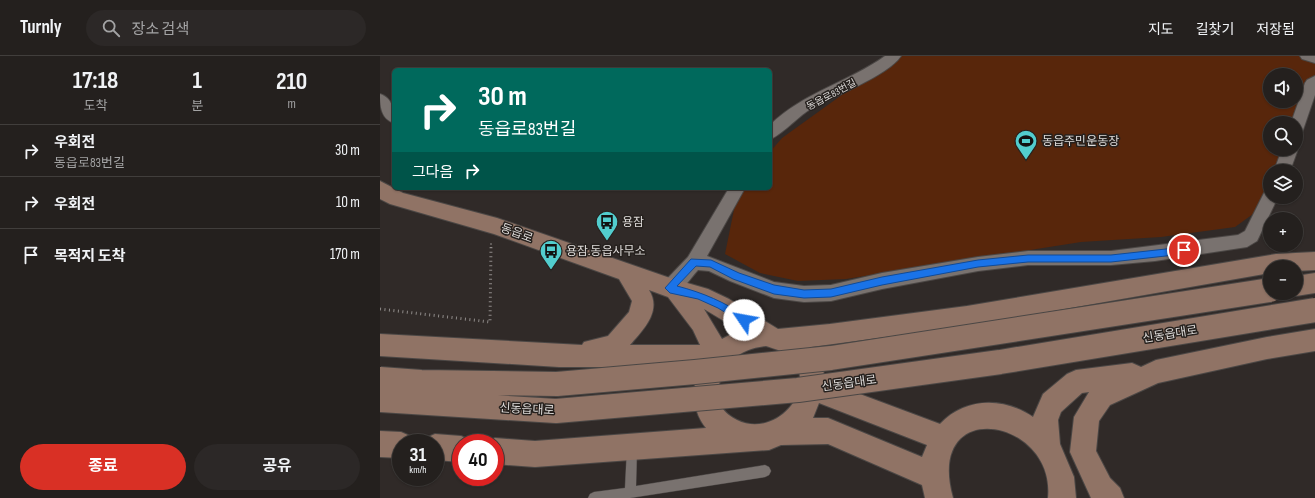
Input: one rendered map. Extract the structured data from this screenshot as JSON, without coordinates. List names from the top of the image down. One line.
{"streets":{"main road":["동읍로","신동읍대로"],"street":["동읍로83번길"]},"places":{"sports":["동읍주민운동장"],"bus stop":["용잠","용잠.동읍사무소"]},"page":{"header":"Turnly","search":"장소 검색","nav":["지도","길찾기","저장됨"],"eta":["17:18","도착","1","분","210","m"],"map_buttons":["+","−"],"turn":["30 m","동읍로83번길"],"list":[{"name":"우회전","note":"동읍로83번길","value":"30 m"},{"name":"우회전","value":"10 m"},{"name":"목적지 도착","value":"170 m"}],"then":"그다음","speed":"31 km/h","limit":"40","buttons":["종료","공유"]}}
